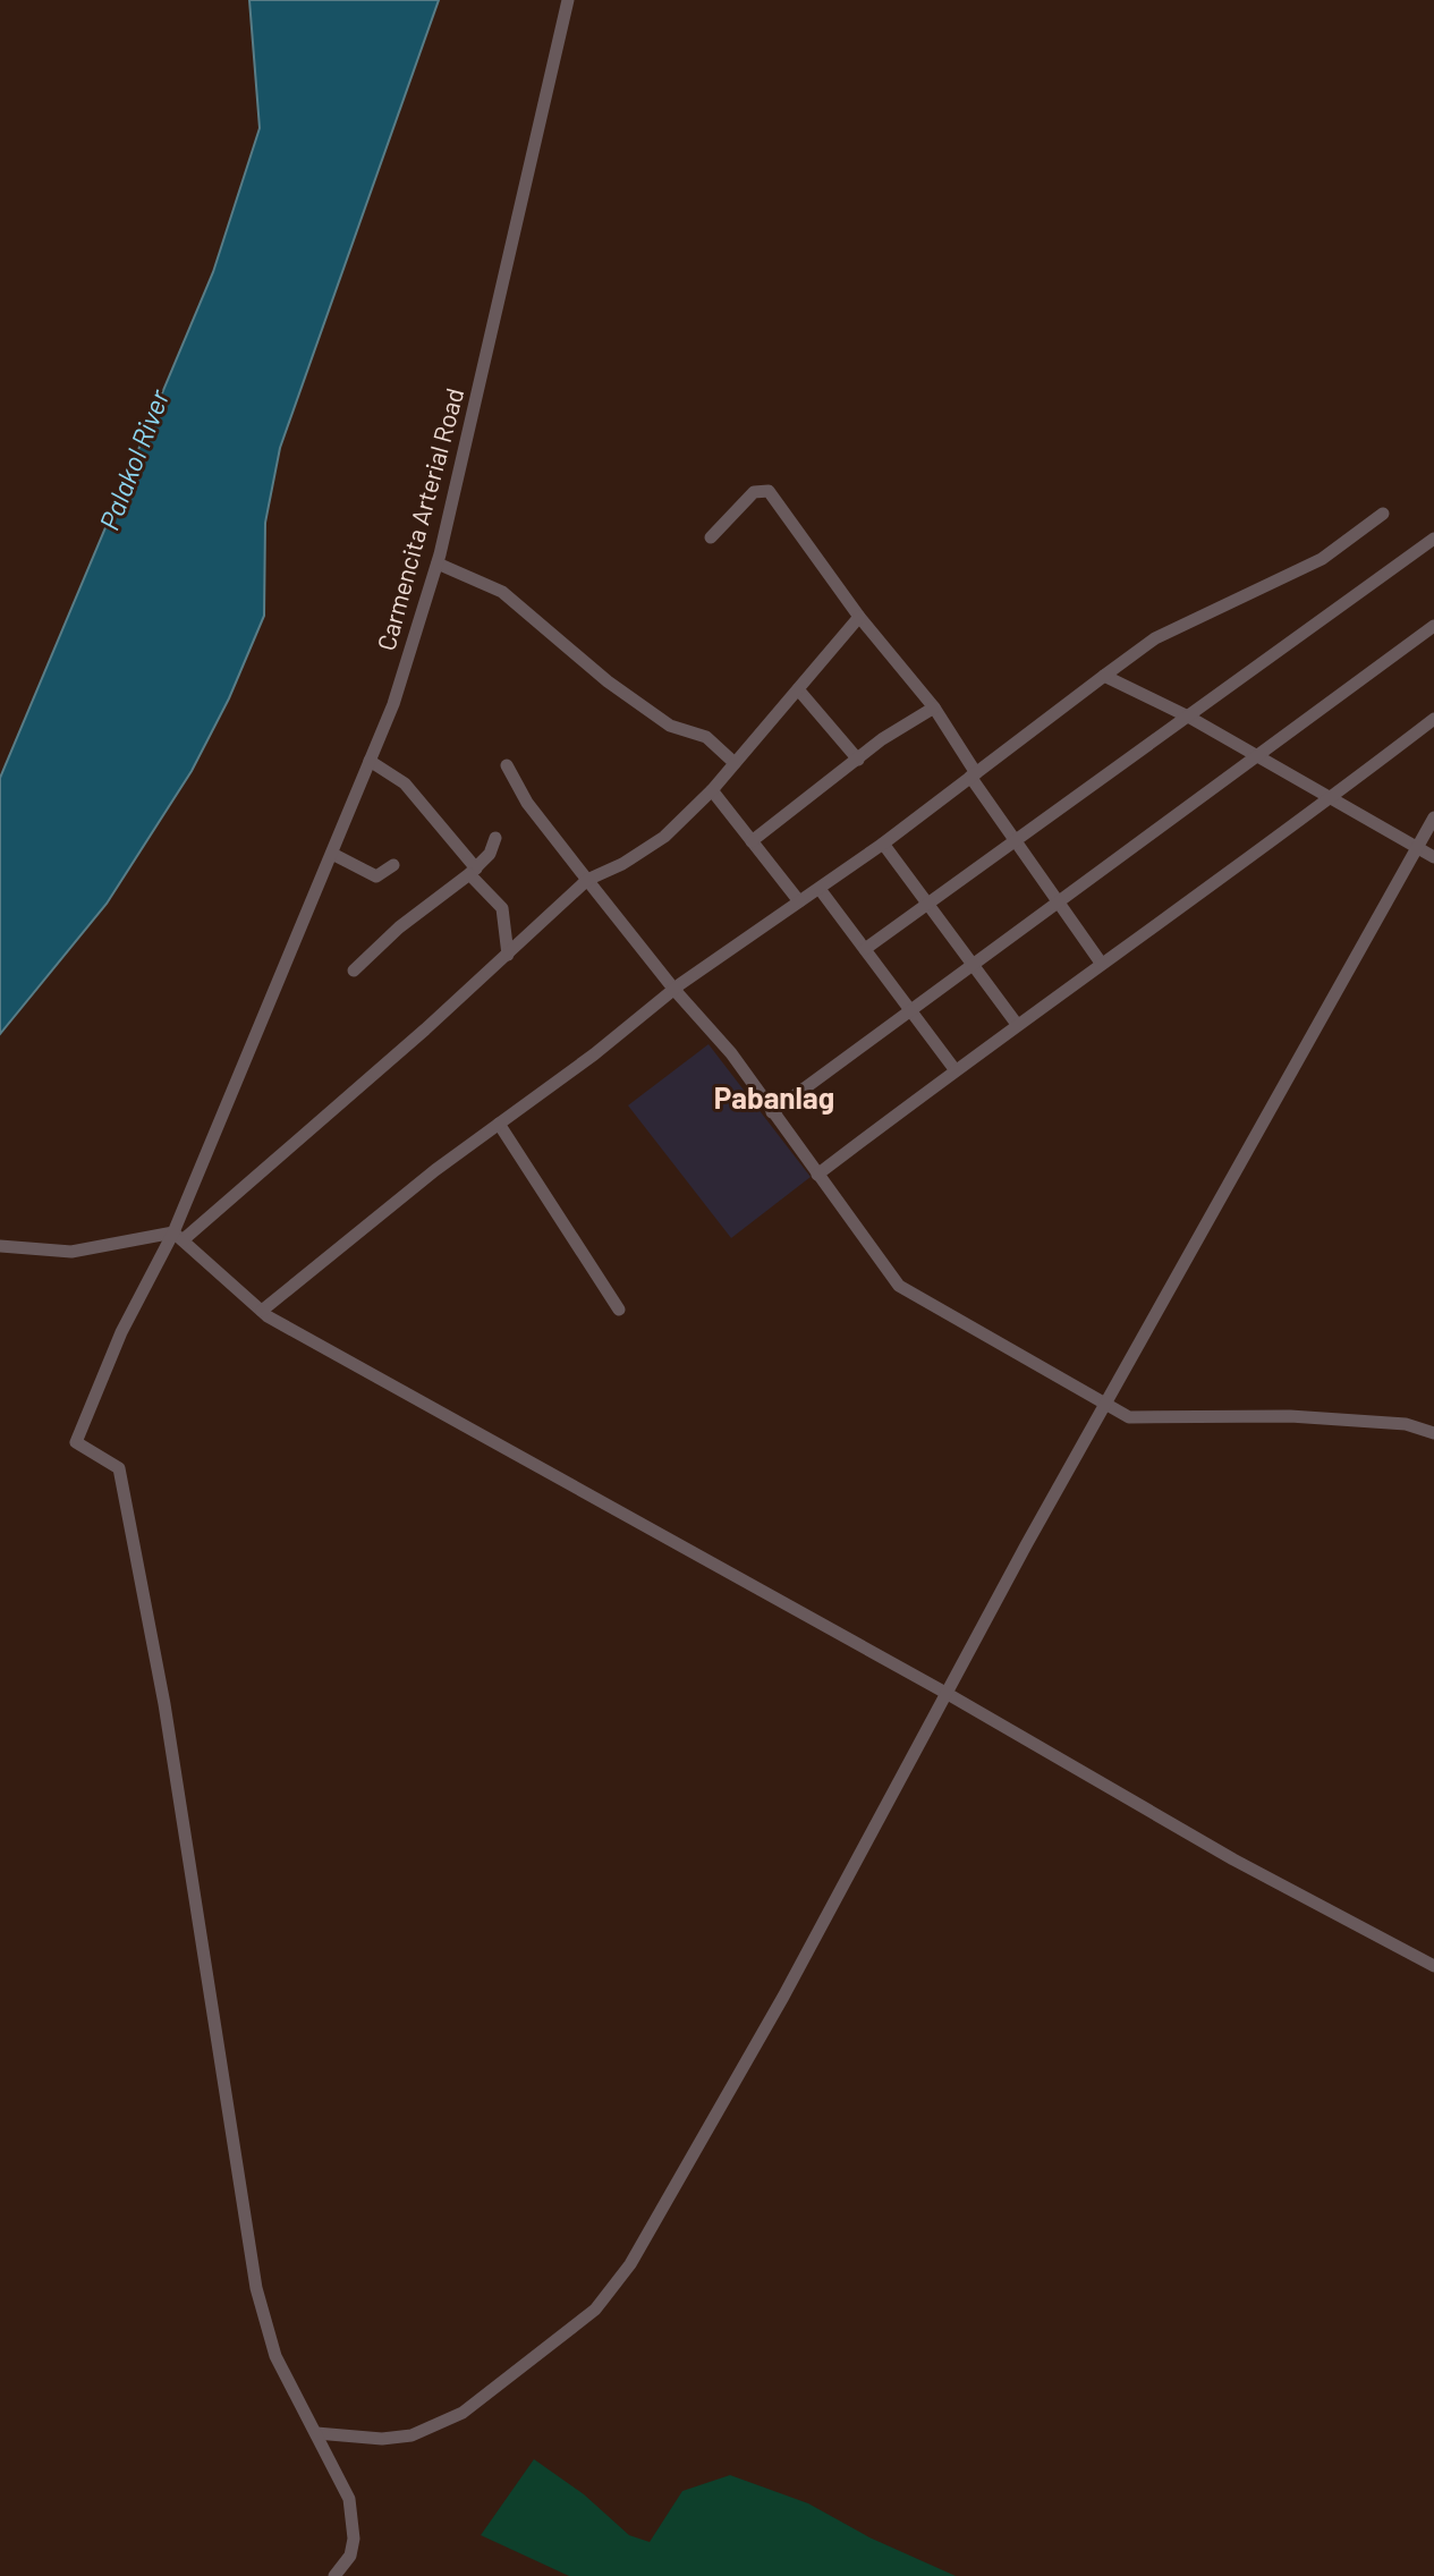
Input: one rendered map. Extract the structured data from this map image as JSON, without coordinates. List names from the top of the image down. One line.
{"streets":{"street":["Carmencita Arterial Road"]},"districts":["Pabanlag"],"water":["Palakol River"]}
